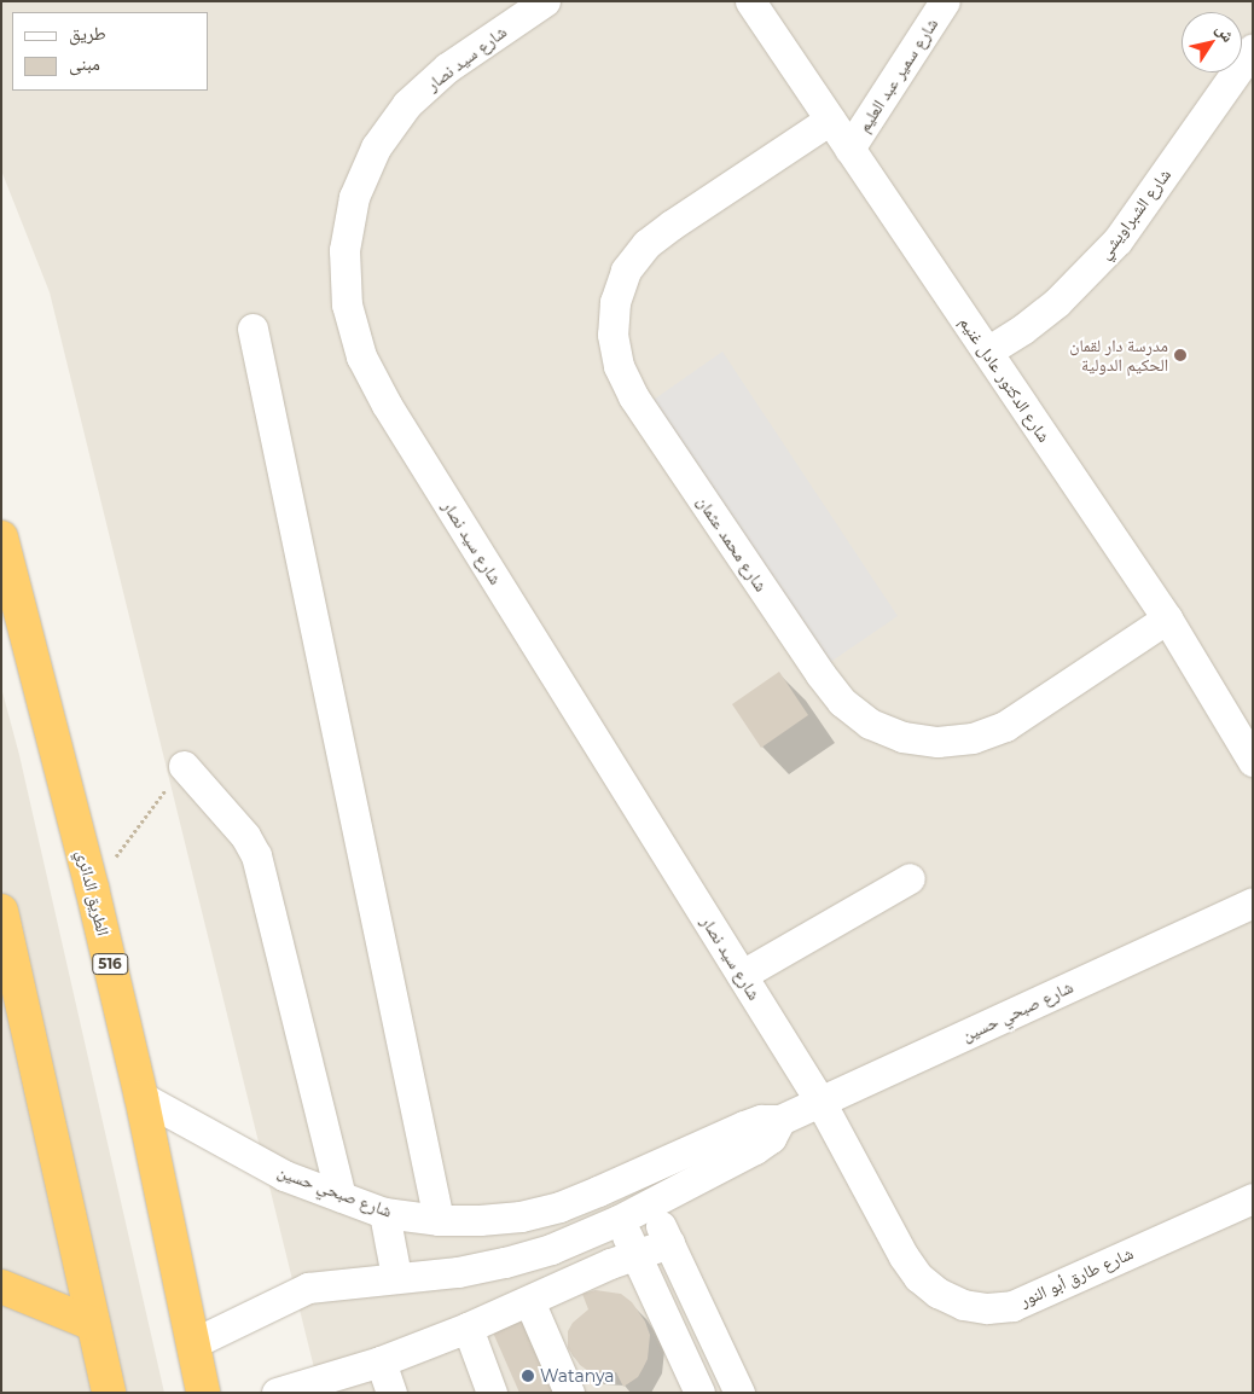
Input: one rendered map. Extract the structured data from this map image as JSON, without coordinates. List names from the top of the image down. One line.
{"streets":{"highway":["الطريق الدائري","516"],"street":["شارع سيد نصار","شارع سمير عبد العليم","شارع الشبراويشي","شارع الدكتور عادل غنيم","شارع محمد عثمان","شارع صبحي حسين","شارع طارق أبو النور"]},"crossings":[["شارع سيد نصار","شارع صبحي حسين"],["شارع سيد نصار","شارع طارق أبو النور"],["شارع سمير عبد العليم","شارع الدكتور عادل غنيم"],["شارع الشبراويشي","شارع الدكتور عادل غنيم"],["شارع الدكتور عادل غنيم","شارع محمد عثمان"],["الطريق الدائري","شارع صبحي حسين"],["شارع صبحي حسين","شارع طارق أبو النور"]],"places":["مدرسة دار لقمان الحكيم الدولية","Watanya"],"legend":["طريق","مبنى"],"north":"top right"}
